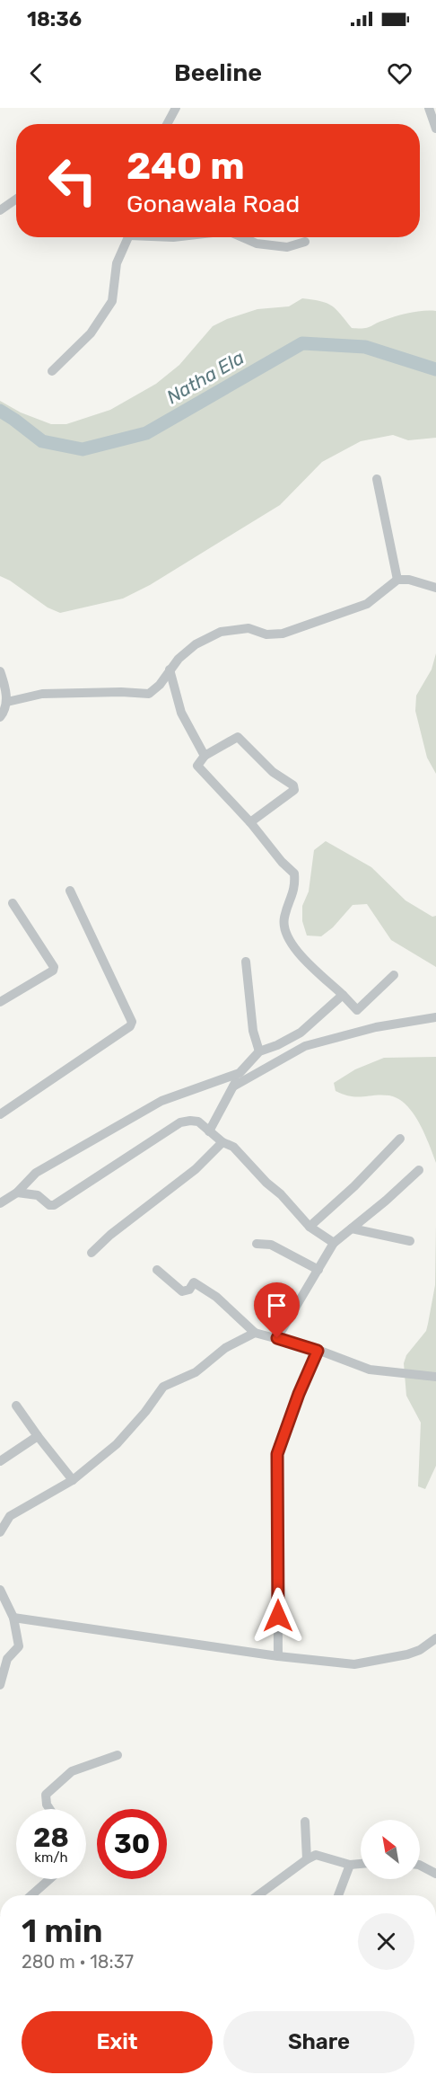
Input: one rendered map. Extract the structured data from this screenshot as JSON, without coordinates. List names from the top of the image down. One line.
{"water":["Natha Ela"],"north":"top left","page":{"status":"18:36","header":"Beeline","turn":["240 m","Gonawala Road"],"speed":"28 km/h","limit":"30","heading":["1 min","280 m · 18:37"],"buttons":["Exit","Share"]}}
